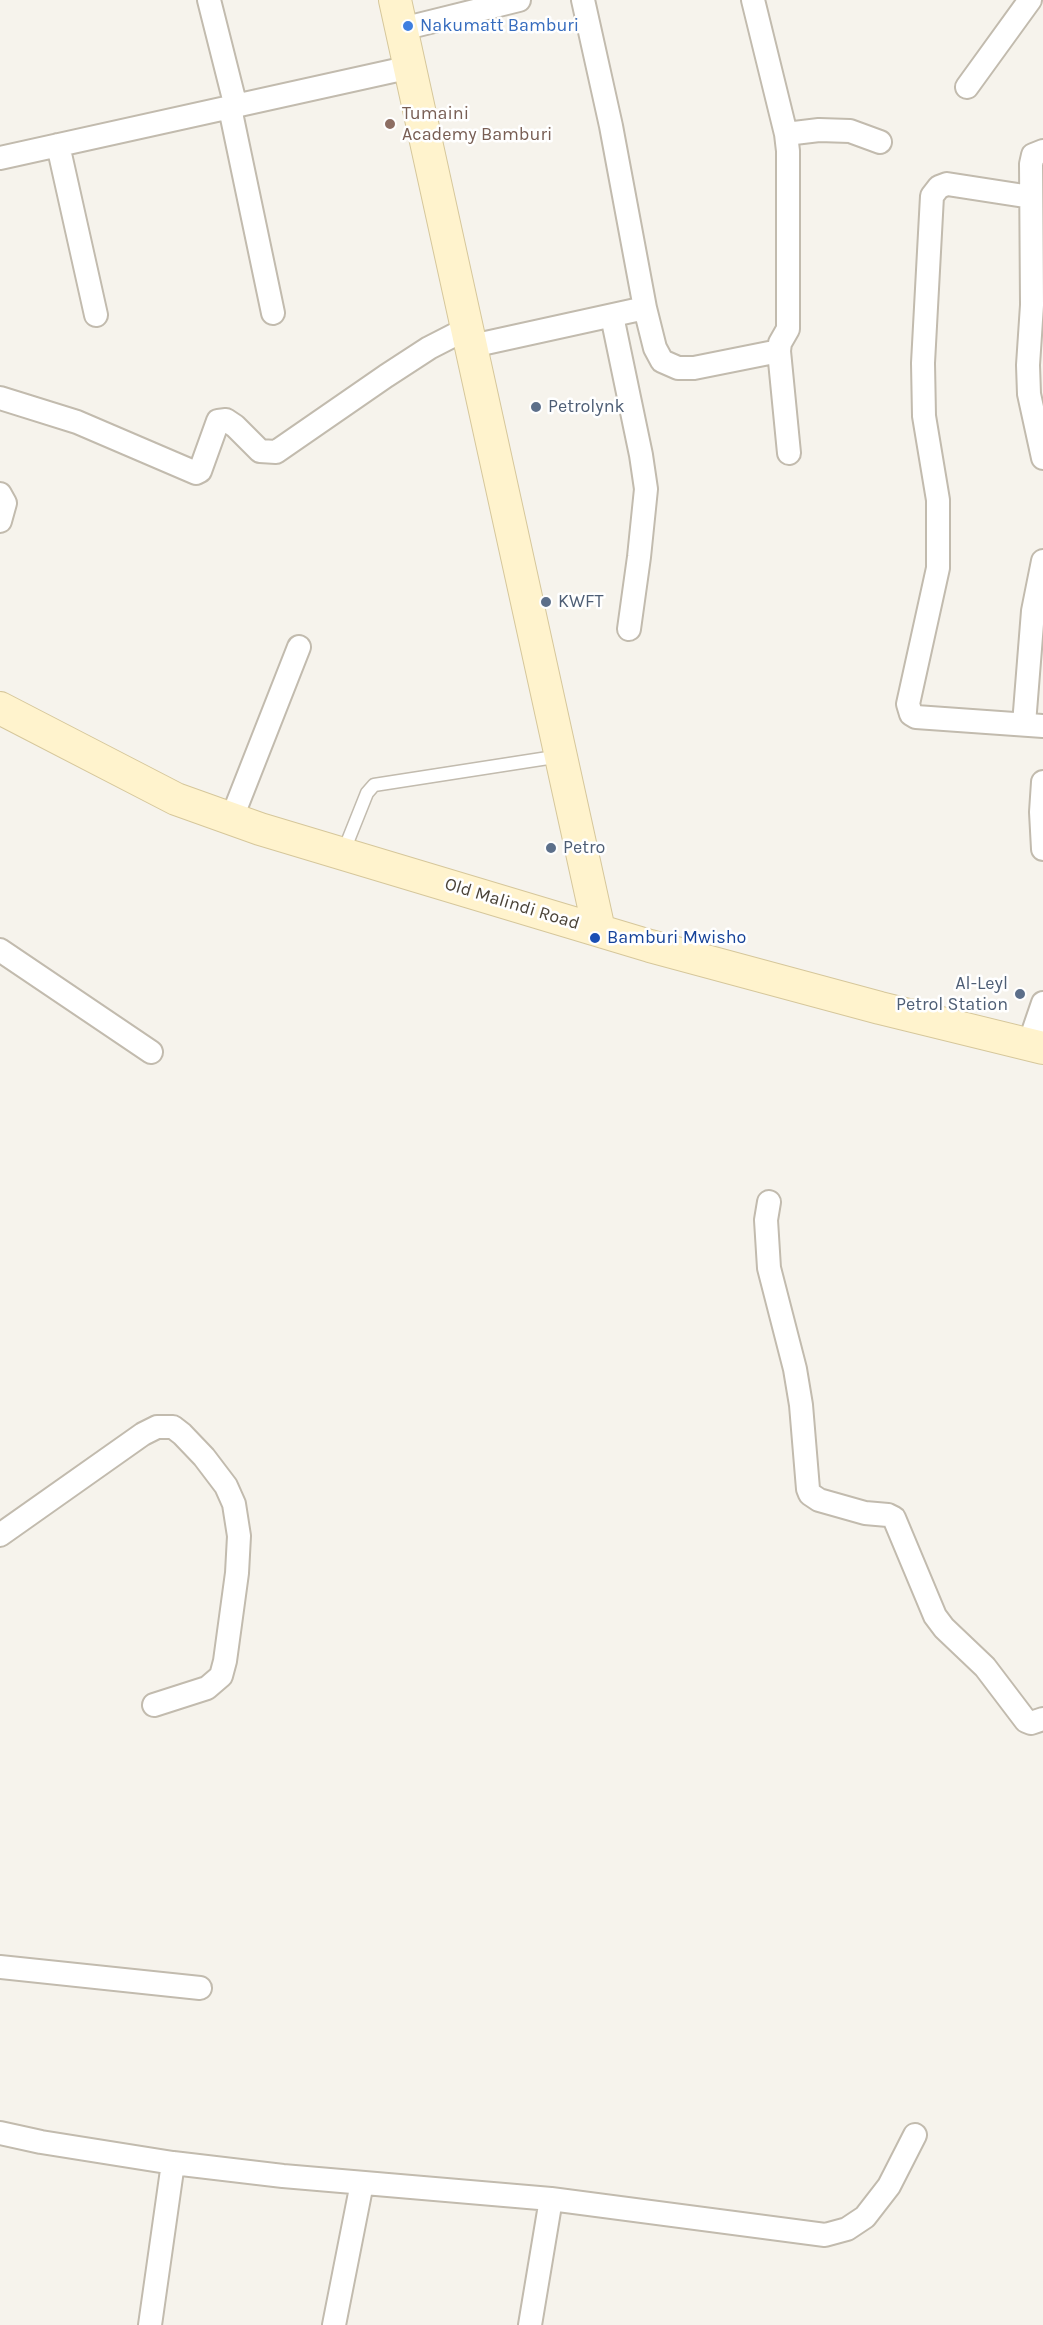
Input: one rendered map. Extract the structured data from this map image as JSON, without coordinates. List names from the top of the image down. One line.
{"streets":{"main road":["Old Malindi Road"]},"places":["Nakumatt Bamburi","Tumaini Academy Bamburi","Petrolynk","KWFT","Petro","Bamburi Mwisho","Al-Leyl Petrol Station"]}
